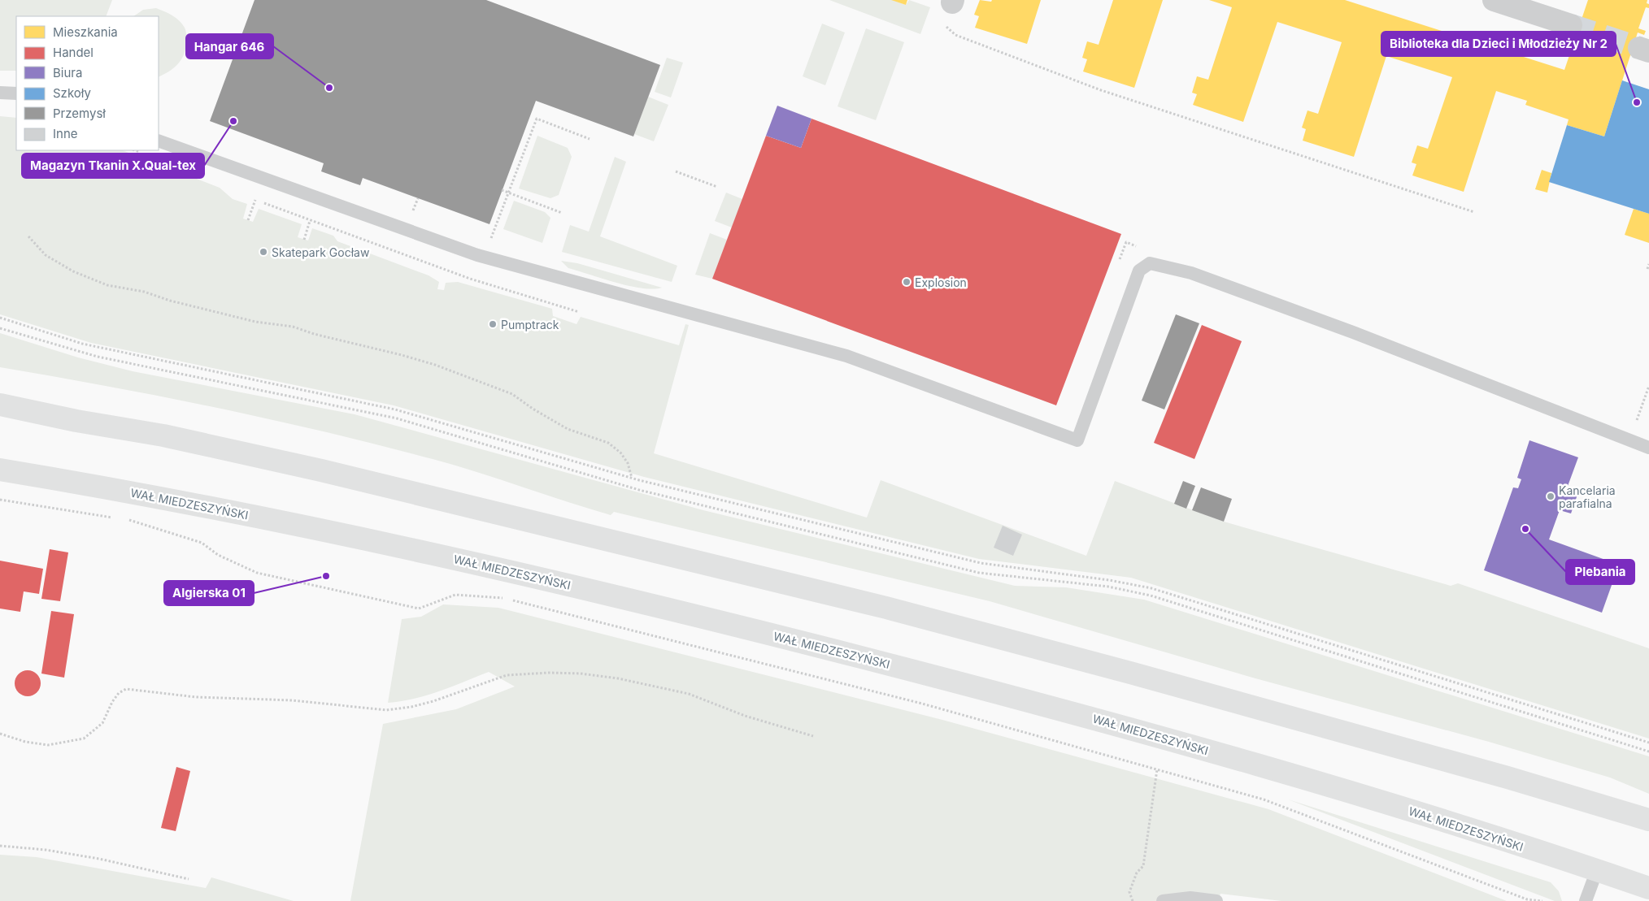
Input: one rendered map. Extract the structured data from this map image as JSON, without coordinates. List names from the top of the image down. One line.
{"streets":{"main road":["WAŁ MIEDZESZYŃSKI"]},"places":["Hangar 646","Biblioteka dla Dzieci i Młodzieży Nr 2","Magazyn Tkanin X.Qual-tex","Skatepark Gocław","Explosion","Pumptrack","Kancelaria parafialna","Plebania","Algierska 01"],"legend":["Mieszkania","Handel","Biura","Szkoły","Przemysł","Inne"]}
